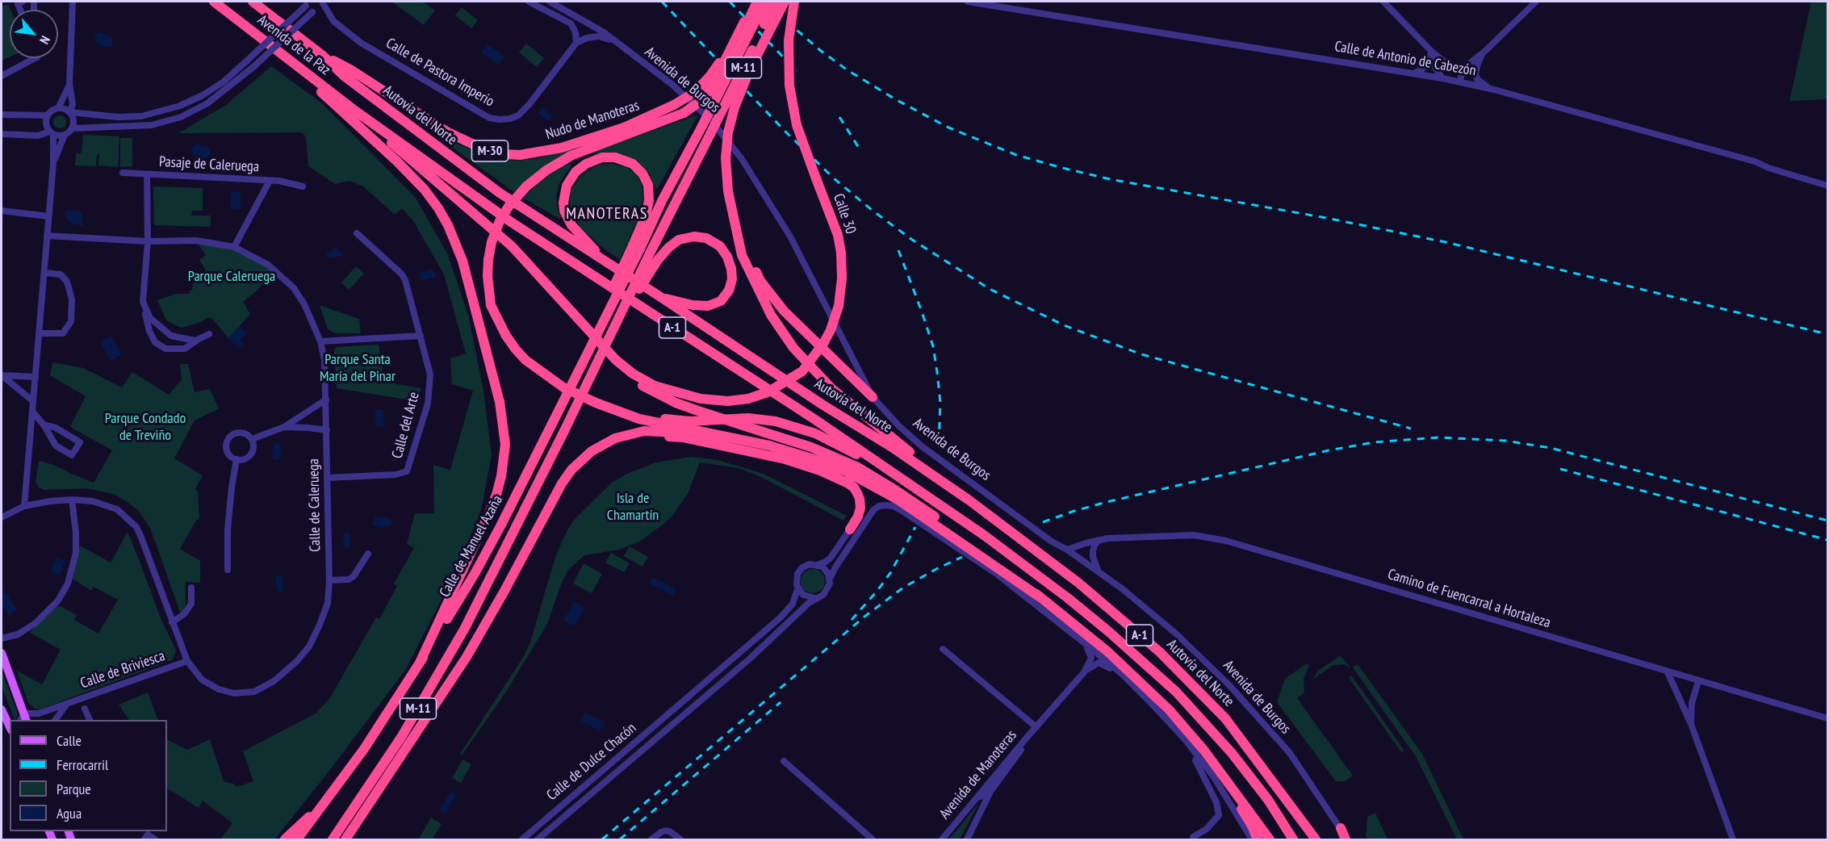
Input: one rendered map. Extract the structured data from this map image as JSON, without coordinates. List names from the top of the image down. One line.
{"streets":{"highway":["Avenida de la Paz","M-11","Autovía del Norte","Nudo de Manoteras","M-30","Calle 30","A-1","Calle de Manuel Azaña"],"street":["Calle de Antonio de Cabezón","Calle de Pastora Imperio","Avenida de Burgos","Pasaje de Caleruega","Calle del Arte","Calle de Caleruega","Camino de Fuencarral a Hortaleza","Calle de Briviesca","Calle de Dulce Chacón","Avenida de Manoteras"]},"crossings":[["Avenida de la Paz","Autovía del Norte"],["Avenida de la Paz","Nudo de Manoteras"],["M-11","Nudo de Manoteras"],["M-11","Calle de Manuel Azaña"],["Avenida de Burgos","Camino de Fuencarral a Hortaleza"],["Autovía del Norte","Nudo de Manoteras"],["Pasaje de Caleruega","Calle de Caleruega"],["Calle del Arte","Calle de Caleruega"],["Calle de Caleruega","Calle de Briviesca"]],"districts":["MANOTERAS"],"parks":["Parque Caleruega","Parque Santa María del Pinar","Parque Condado de Treviño","Isla de Chamartín"],"legend":["Calle","Ferrocarril","Parque","Agua"],"north":"bottom right"}
